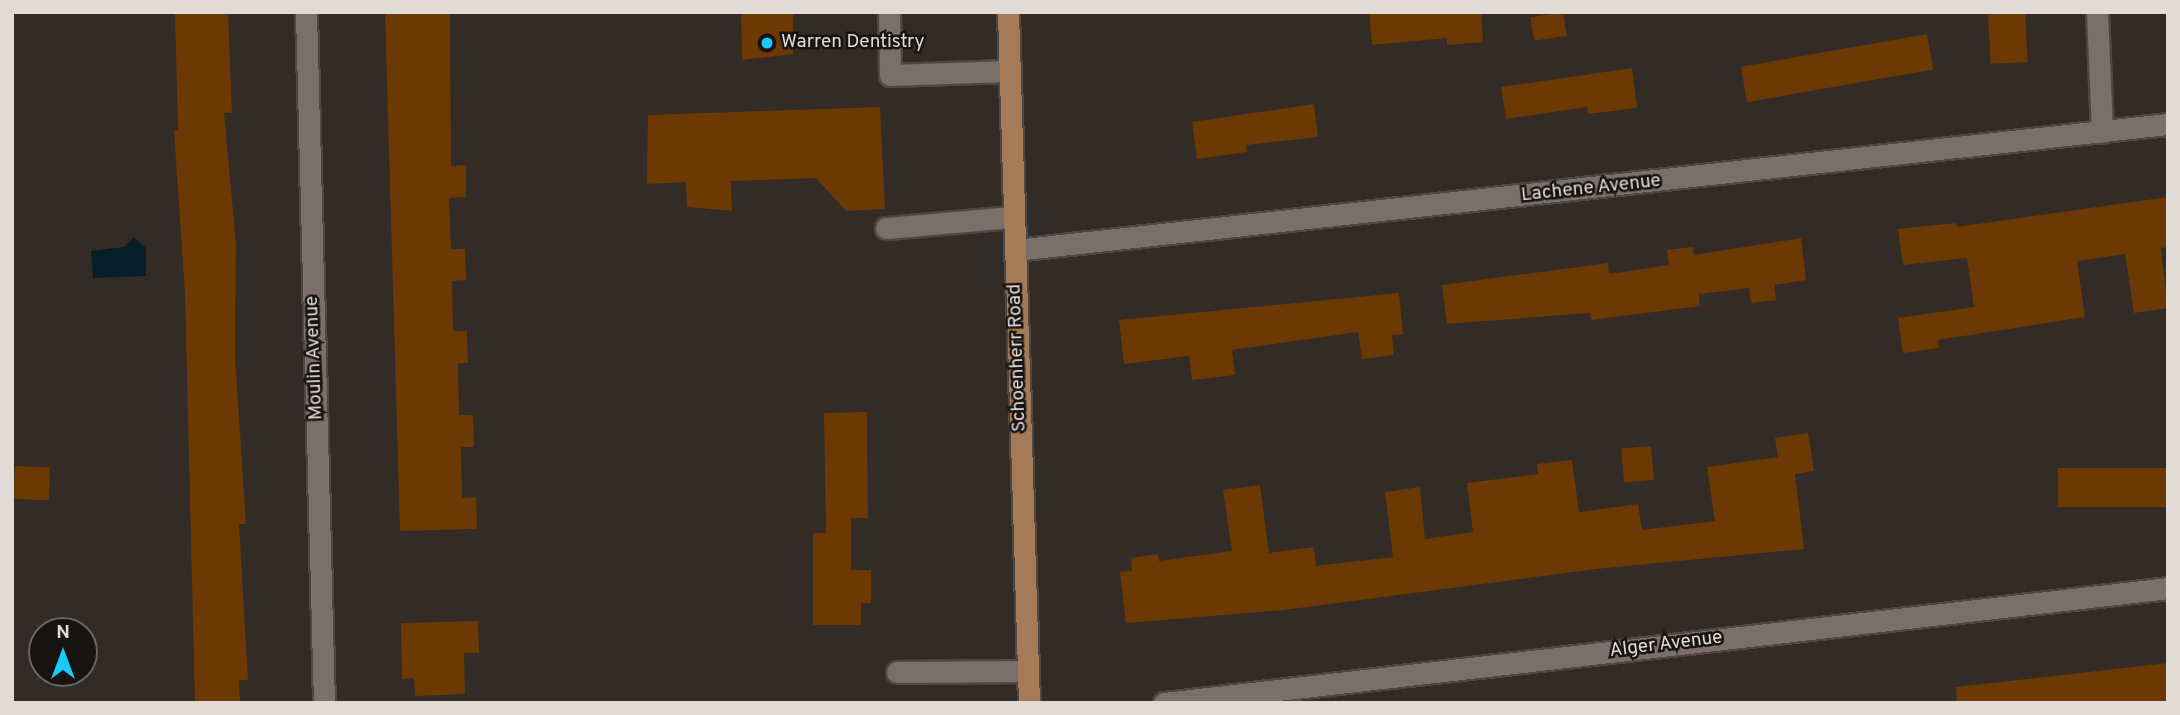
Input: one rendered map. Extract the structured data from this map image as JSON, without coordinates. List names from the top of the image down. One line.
{"streets":{"main road":["Schoenherr Road"],"street":["Lachene Avenue","Moulin Avenue","Alger Avenue"]},"crossings":[["Lachene Avenue","Schoenherr Road"]],"places":["Warren Dentistry"],"north":"top"}
